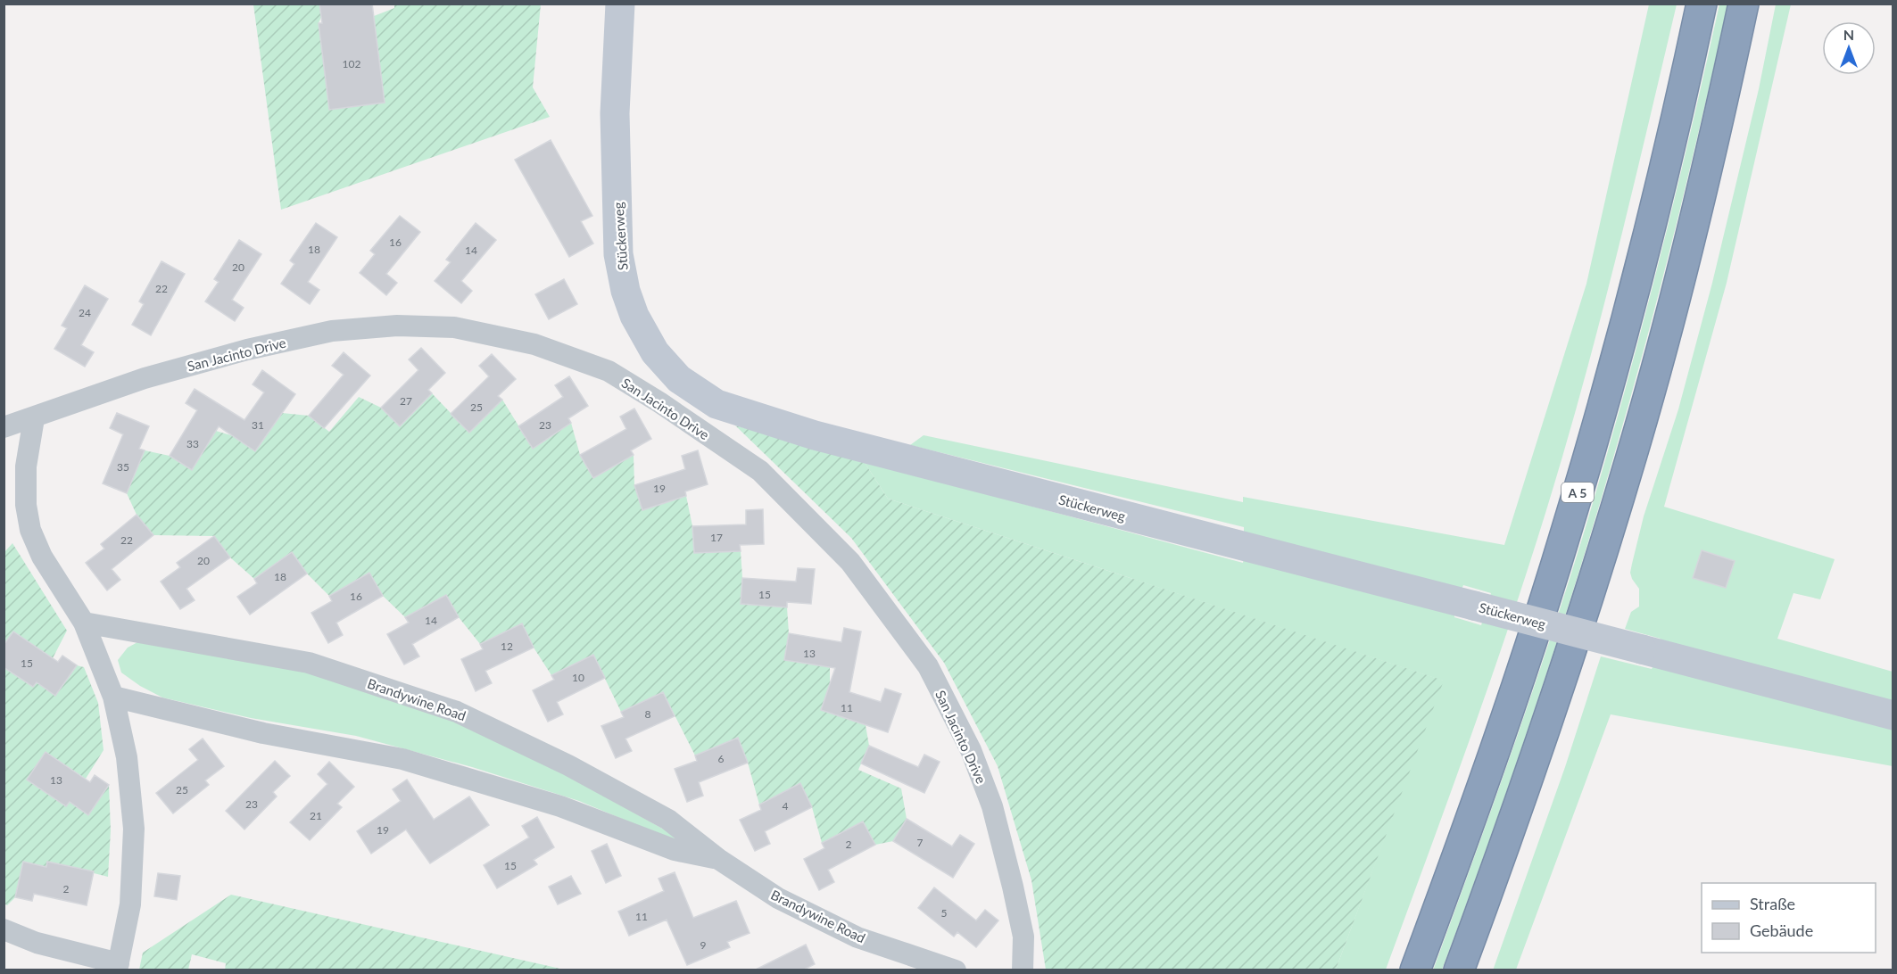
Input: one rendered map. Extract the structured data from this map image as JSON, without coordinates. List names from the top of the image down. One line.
{"streets":{"highway":["A 5"],"street":["Stückerweg","San Jacinto Drive","Brandywine Road"]},"house_numbers":["102","16","18","14","20","22","24","27","25","31","23","33","35","19","17","22","20","18","15","16","14","12","13","15","10","11","8","6","13","25","23","4","21","19","7","2","15","2","5","11","9"],"legend":["Straße","Gebäude"],"north":"top"}
